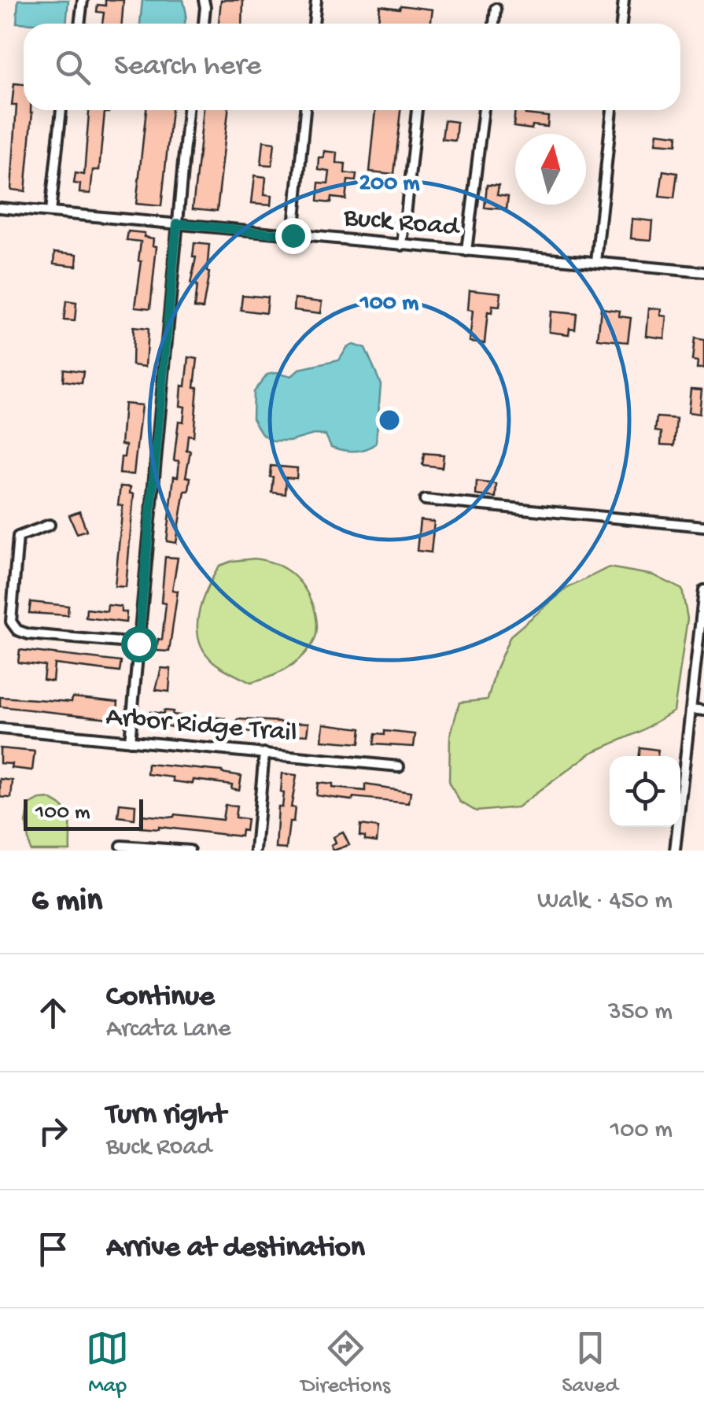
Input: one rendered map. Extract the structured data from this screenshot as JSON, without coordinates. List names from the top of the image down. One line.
{"streets":{"street":["Buck Road","Arbor Ridge Trail"]},"scale_bar":"100 m","north":"top","page":{"search":"Search here","scale":"100 m","heading":["6 min","Walk · 450 m"],"list":[["Continue","Arcata Lane","350 m"],["Turn right","Buck Road","100 m"],"Arrive at destination"],"nav":["Map","Directions","Saved"]},"rings":["200 m","100 m"]}
